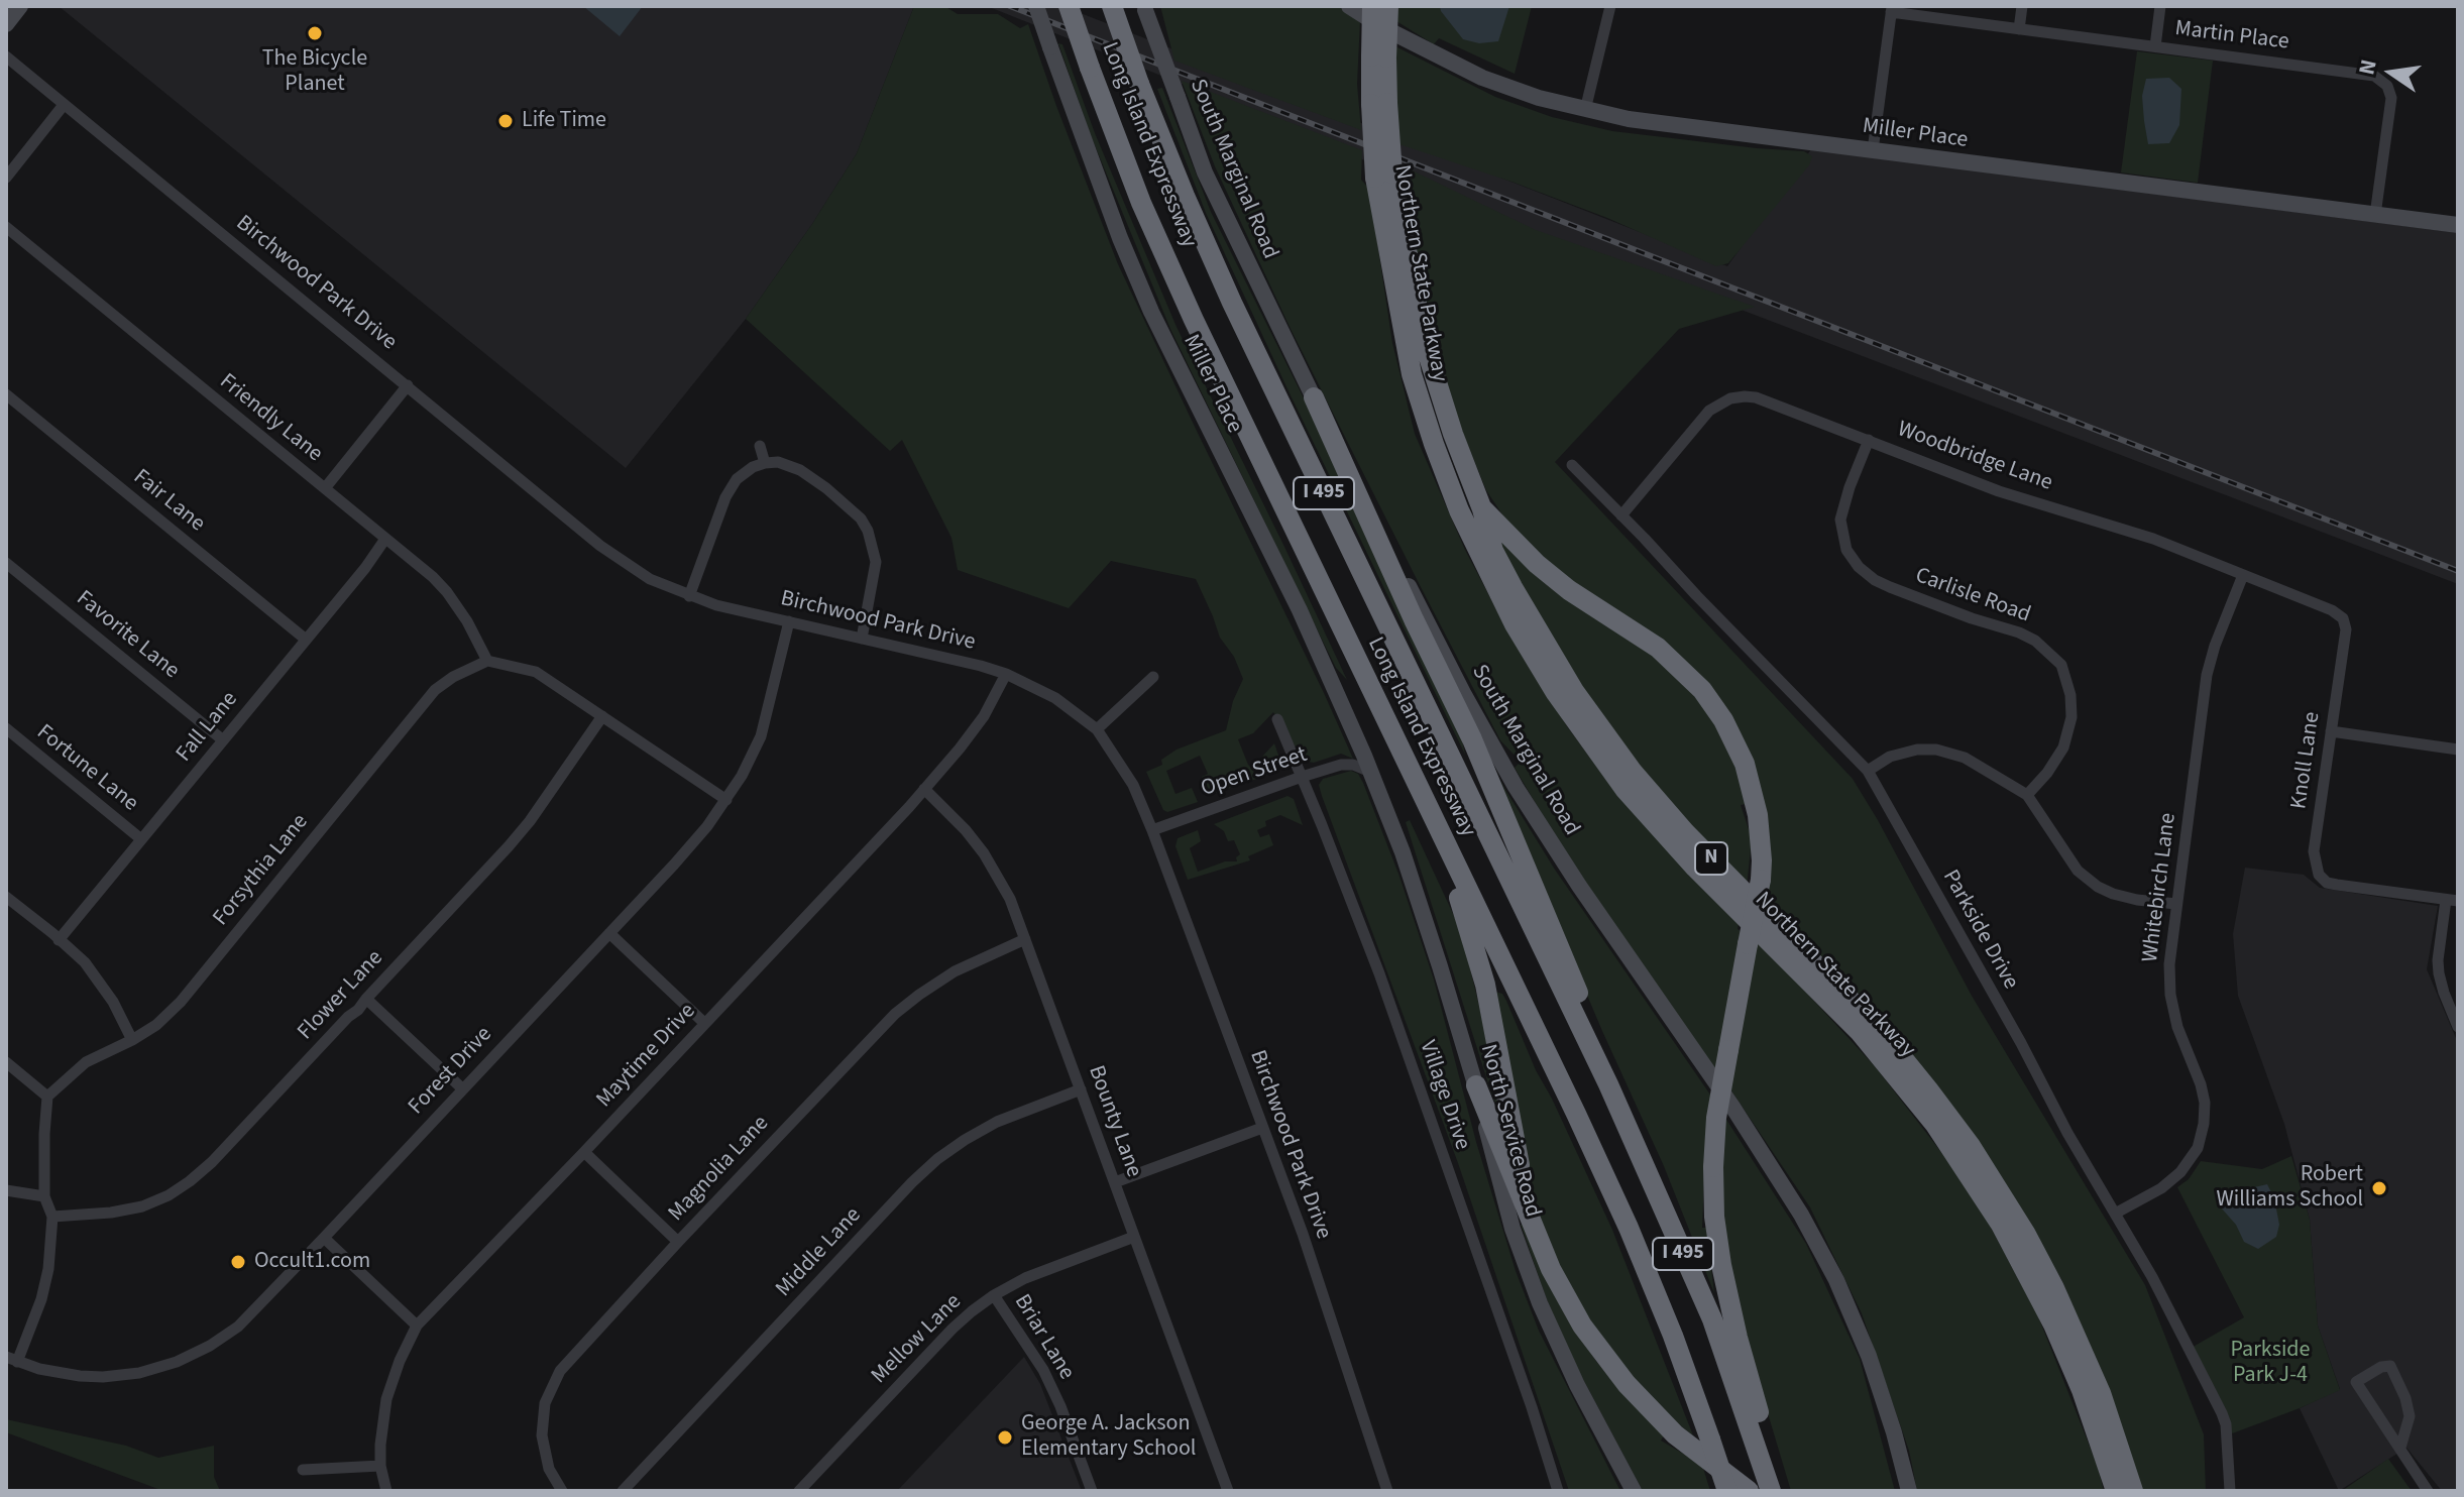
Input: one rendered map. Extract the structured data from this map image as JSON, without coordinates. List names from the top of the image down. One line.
{"streets":{"highway":["Long Island Expressway","Northern State Parkway","I 495","N"],"main road":["Miller Place","South Marginal Road","North Service Road"],"street":["Martin Place","Birchwood Park Drive","Friendly Lane","Woodbridge Lane","Fair Lane","Carlisle Road","Favorite Lane","Fall Lane","Knoll Lane","Fortune Lane","Open Street","Forsythia Lane","Whitebirch Lane","Parkside Drive","Flower Lane","Maytime Drive","Forest Drive","Village Drive","Bounty Lane","Magnolia Lane","Middle Lane","Briar Lane","Mellow Lane"]},"crossings":[["Martin Place","Miller Place"],["Miller Place","Open Street"],["Miller Place","North Service Road"],["Birchwood Park Drive","Open Street"],["Birchwood Park Drive","Maytime Drive"],["Birchwood Park Drive","Forest Drive"],["Friendly Lane","Fall Lane"],["Friendly Lane","Forsythia Lane"],["Woodbridge Lane","Carlisle Road"],["Woodbridge Lane","Knoll Lane"],["Woodbridge Lane","Whitebirch Lane"],["Woodbridge Lane","Parkside Drive"],["Fair Lane","Fall Lane"],["Favorite Lane","Fall Lane"],["Fall Lane","Fortune Lane"],["Open Street","Village Drive"],["Open Street","North Service Road"],["Whitebirch Lane","Parkside Drive"],["Maytime Drive","Bounty Lane"],["Bounty Lane","Magnolia Lane"],["Bounty Lane","Middle Lane"],["Bounty Lane","Mellow Lane"],["Briar Lane","Mellow Lane"]],"parks":["Parkside Park J-4"],"places":["The Bicycle Planet","Life Time","Robert Williams School","Occult1.com","George A. Jackson Elementary School"],"north":"left"}
